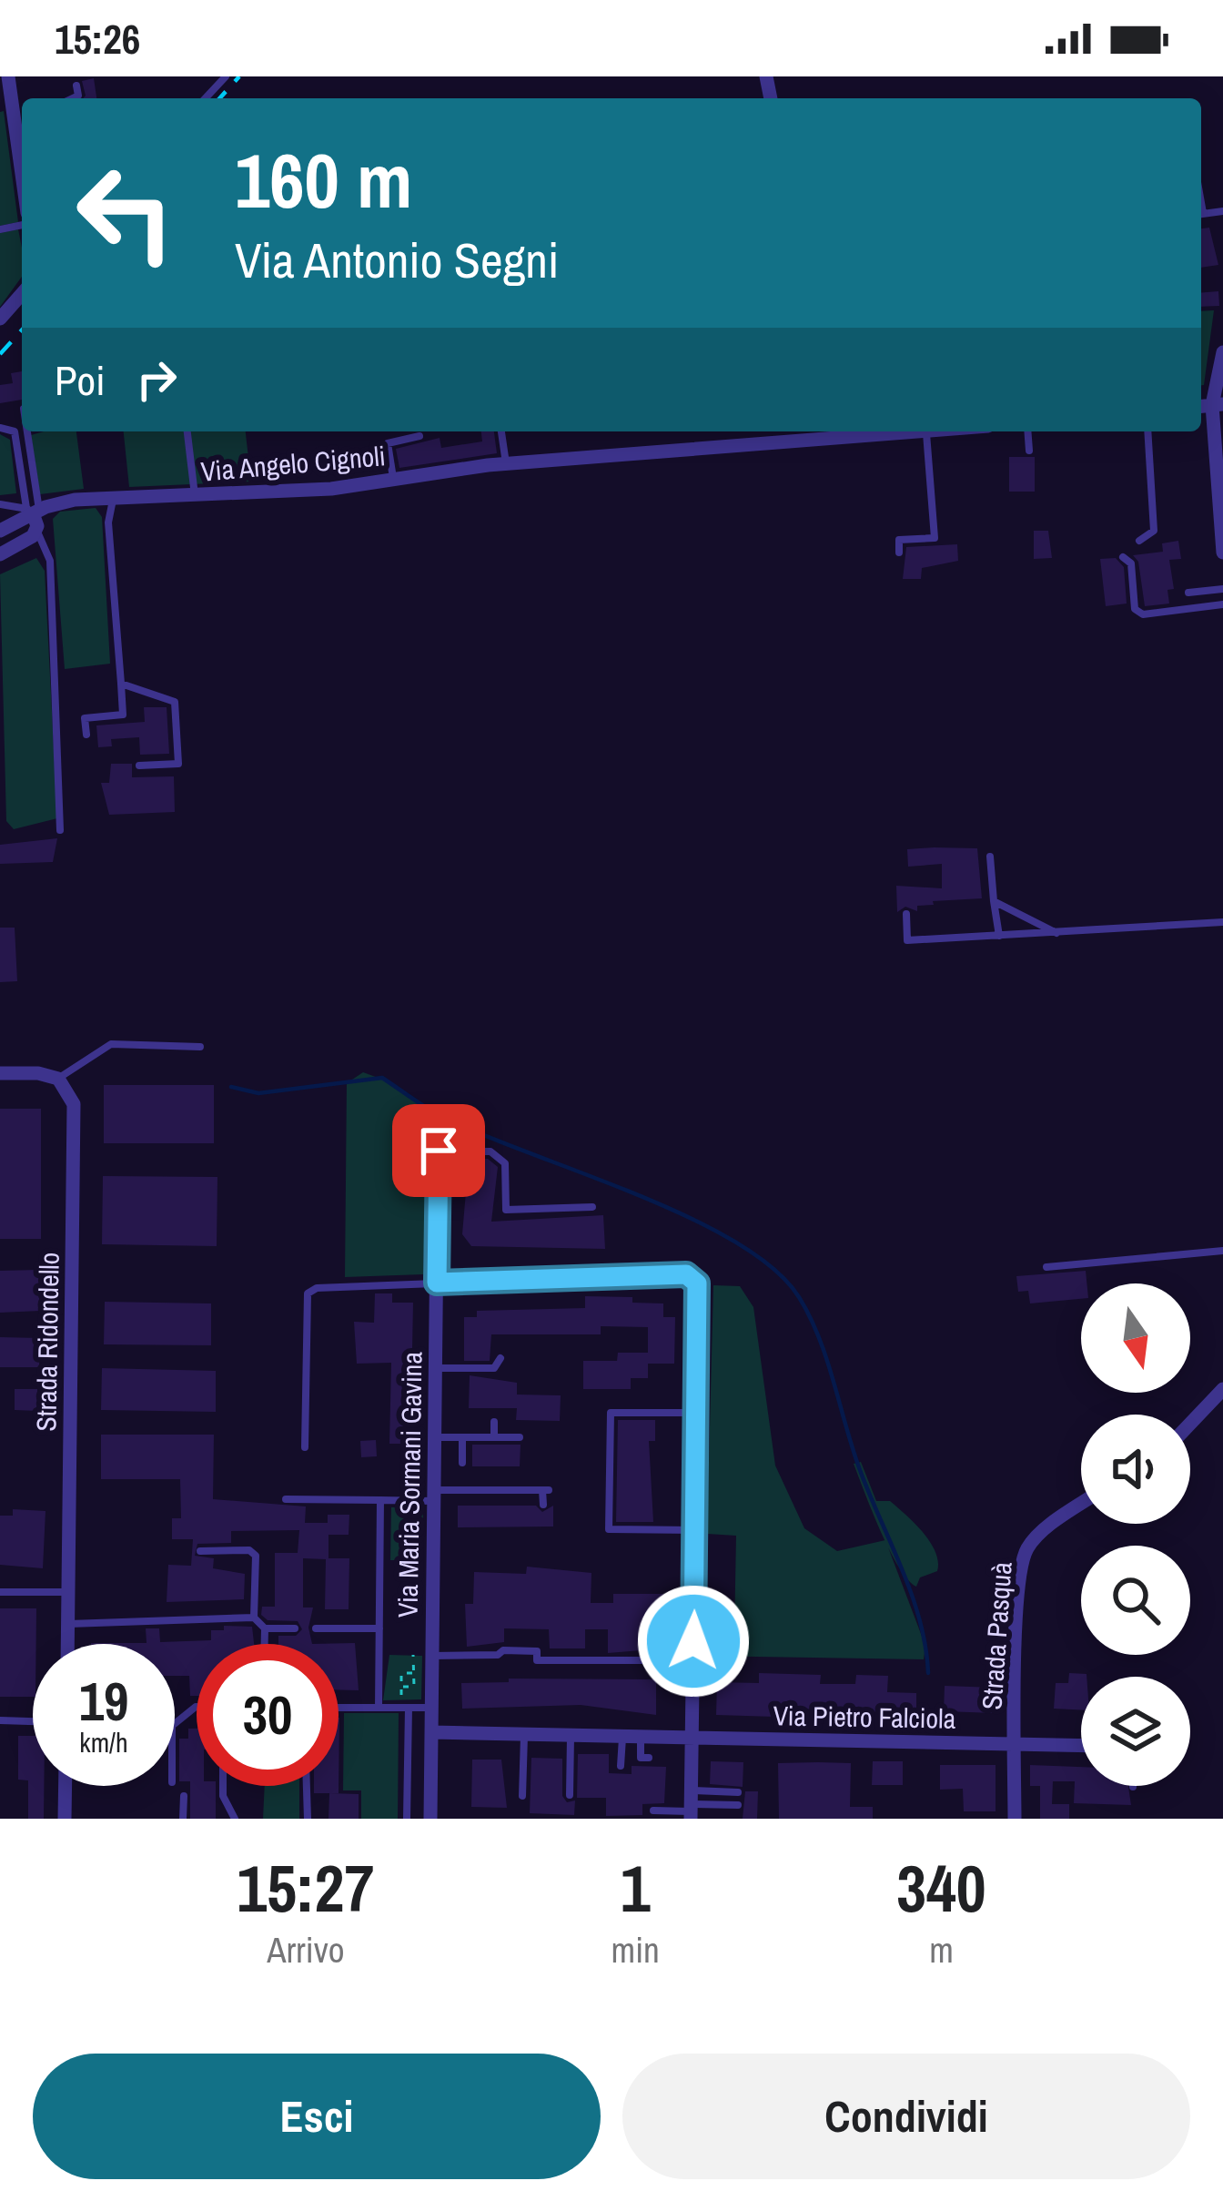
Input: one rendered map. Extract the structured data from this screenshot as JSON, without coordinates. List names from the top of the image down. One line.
{"streets":{"street":["Via Angelo Cignoli","Strada Ridondello","Via Maria Sormani Gavina","Strada Pasquà","Via Pietro Falciola"]},"crossings":[["Via Maria Sormani Gavina","Via Pietro Falciola"],["Strada Pasquà","Via Pietro Falciola"]],"north":"bottom","page":{"status":"15:26","turn":["160 m","Via Antonio Segni"],"then":"Poi","speed":"19 km/h","limit":"30","eta":["15:27","Arrivo","1","min","340","m"],"buttons":["Esci","Condividi"]}}
